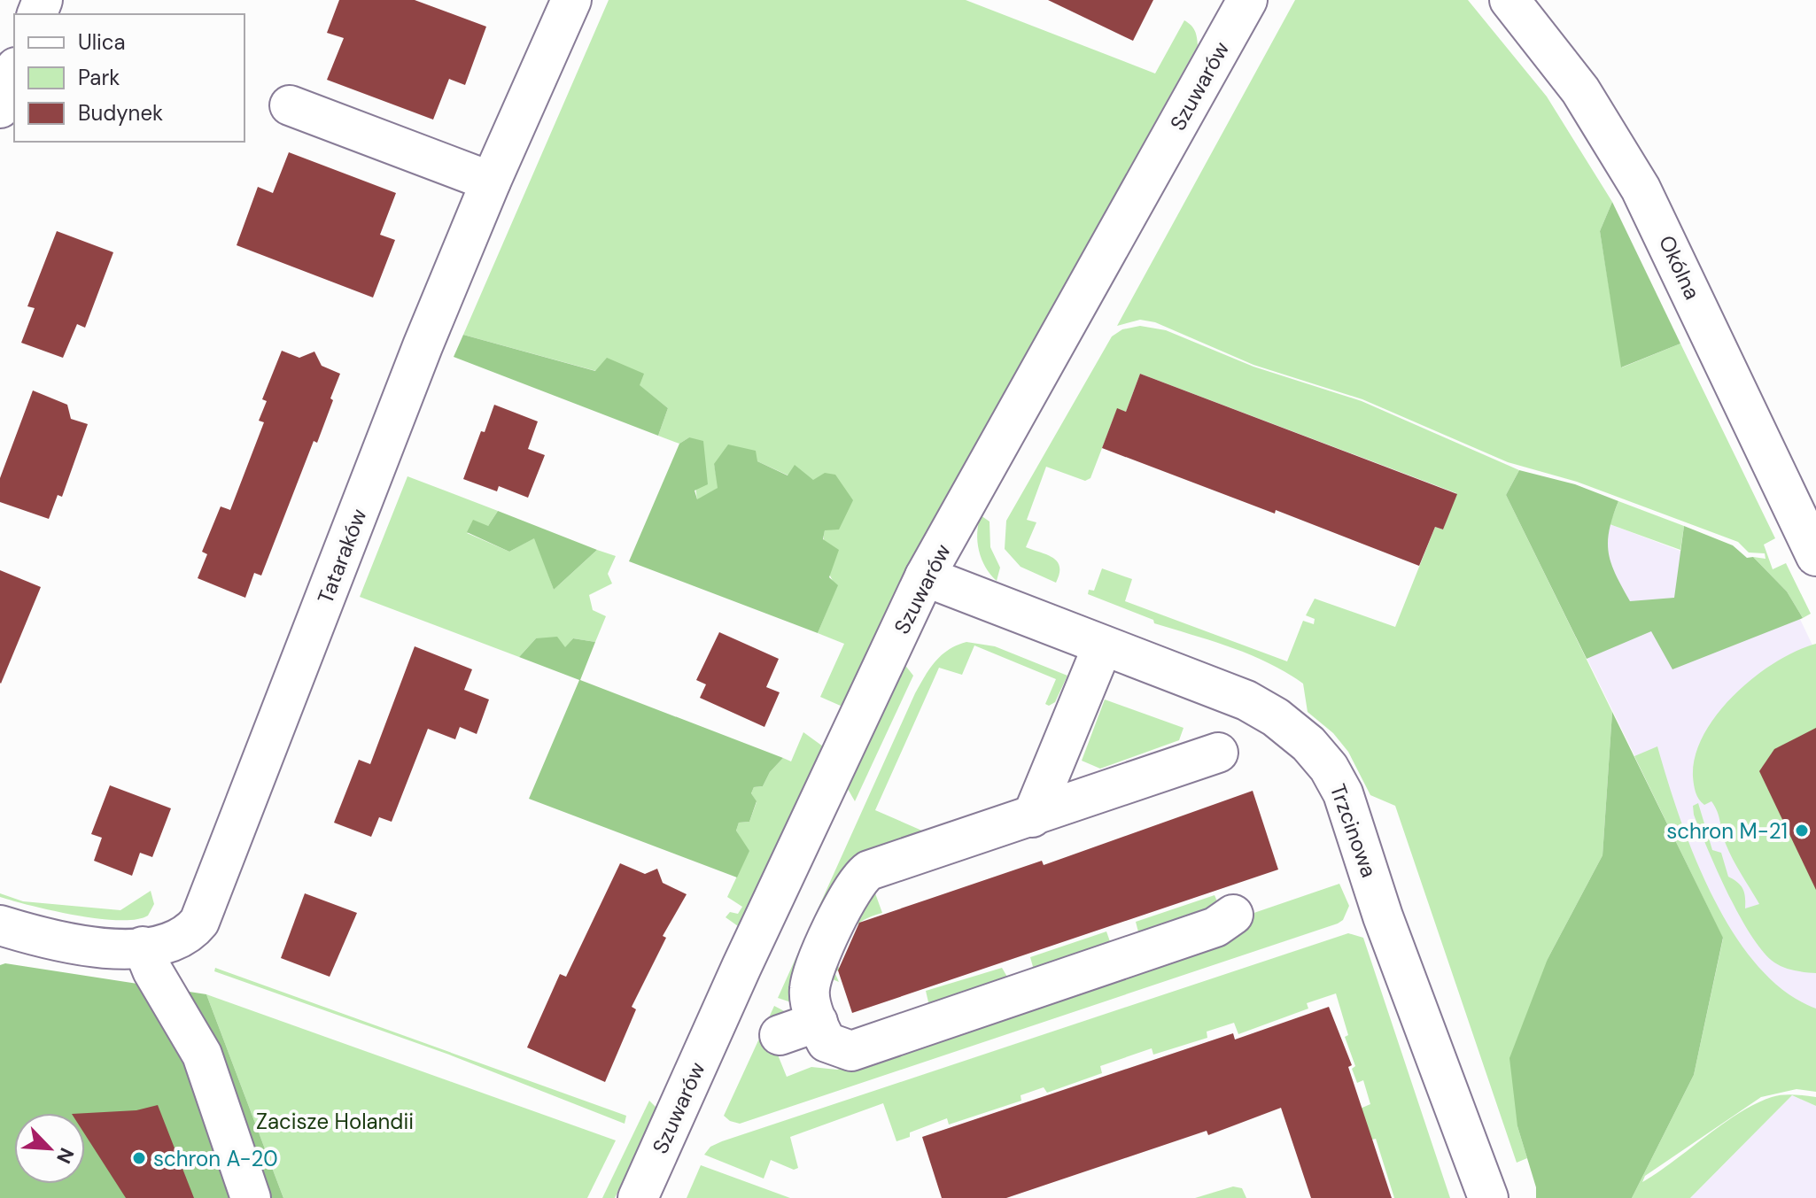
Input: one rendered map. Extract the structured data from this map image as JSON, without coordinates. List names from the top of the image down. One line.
{"streets":{"street":["Szuwarów","Okólna","Tataraków","Trzcinowa"]},"crossings":[["Szuwarów","Trzcinowa"]],"parks":["Zacisze Holandii"],"places":["schron M-21","schron A-20"],"legend":["Ulica","Park","Budynek"],"north":"bottom right"}
